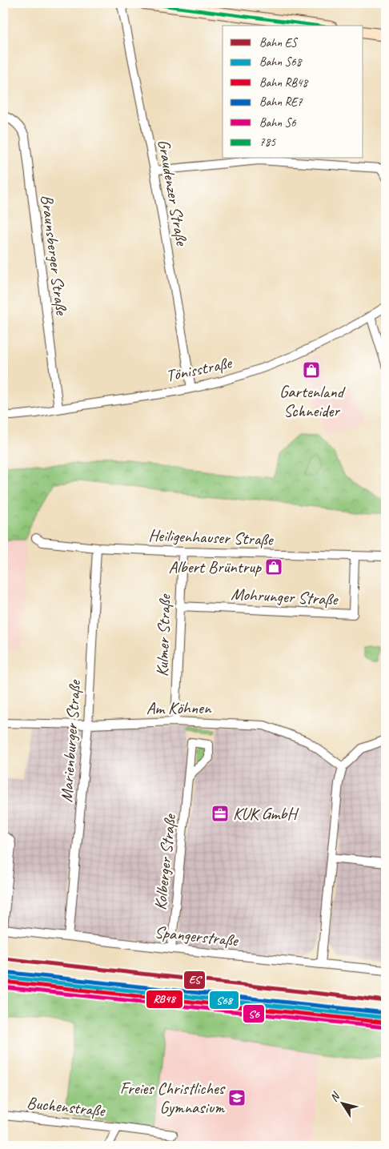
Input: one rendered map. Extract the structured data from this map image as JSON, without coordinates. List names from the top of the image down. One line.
{"streets":{"street":["Graudenzer Straße","Braunsberger Straße","Tönisstraße","Heiligenhauser Straße","Mohrunger Straße","Kulmer Straße","Am Köhnen","Marienburger Straße","Kolberger Straße","Spangerstraße","Buchenstraße"]},"crossings":[["Graudenzer Straße","Tönisstraße"],["Braunsberger Straße","Tönisstraße"],["Heiligenhauser Straße","Mohrunger Straße"],["Heiligenhauser Straße","Kulmer Straße"],["Heiligenhauser Straße","Marienburger Straße"],["Mohrunger Straße","Kulmer Straße"],["Kulmer Straße","Am Köhnen"],["Am Köhnen","Marienburger Straße"],["Marienburger Straße","Spangerstraße"],["Kolberger Straße","Spangerstraße"]],"places":{"shop":["Gartenland Schneider","Albert Brüntrup"],"office":["KUK GmbH"],"school or university":["Freies Christliches Gymnasium"]},"lines":["transit line 785","rail line ES","rail line RE7","rail line S68","rail line RB48","rail line S6"],"legend":["Bahn ES","Bahn S68","Bahn RB48","Bahn RE7","Bahn S6","785"],"north":"top left"}
